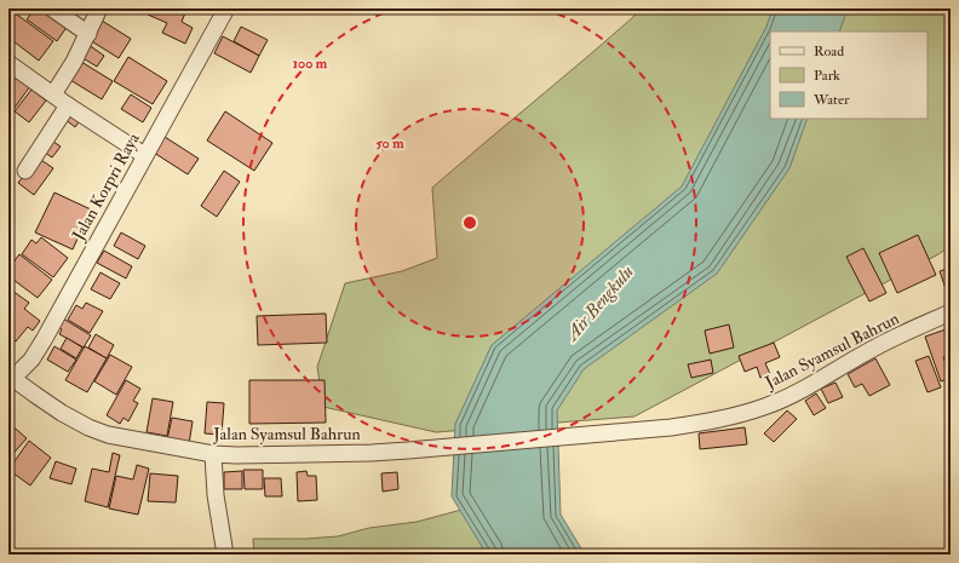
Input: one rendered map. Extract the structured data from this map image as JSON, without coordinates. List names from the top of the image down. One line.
{"streets":{"street":["Jalan Korpri Raya","Jalan Syamsul Bahrun"]},"crossings":[["Jalan Korpri Raya","Jalan Syamsul Bahrun"]],"water":["Air Bengkulu"],"legend":["Road","Park","Water"],"rings":["100 m","50 m"]}
